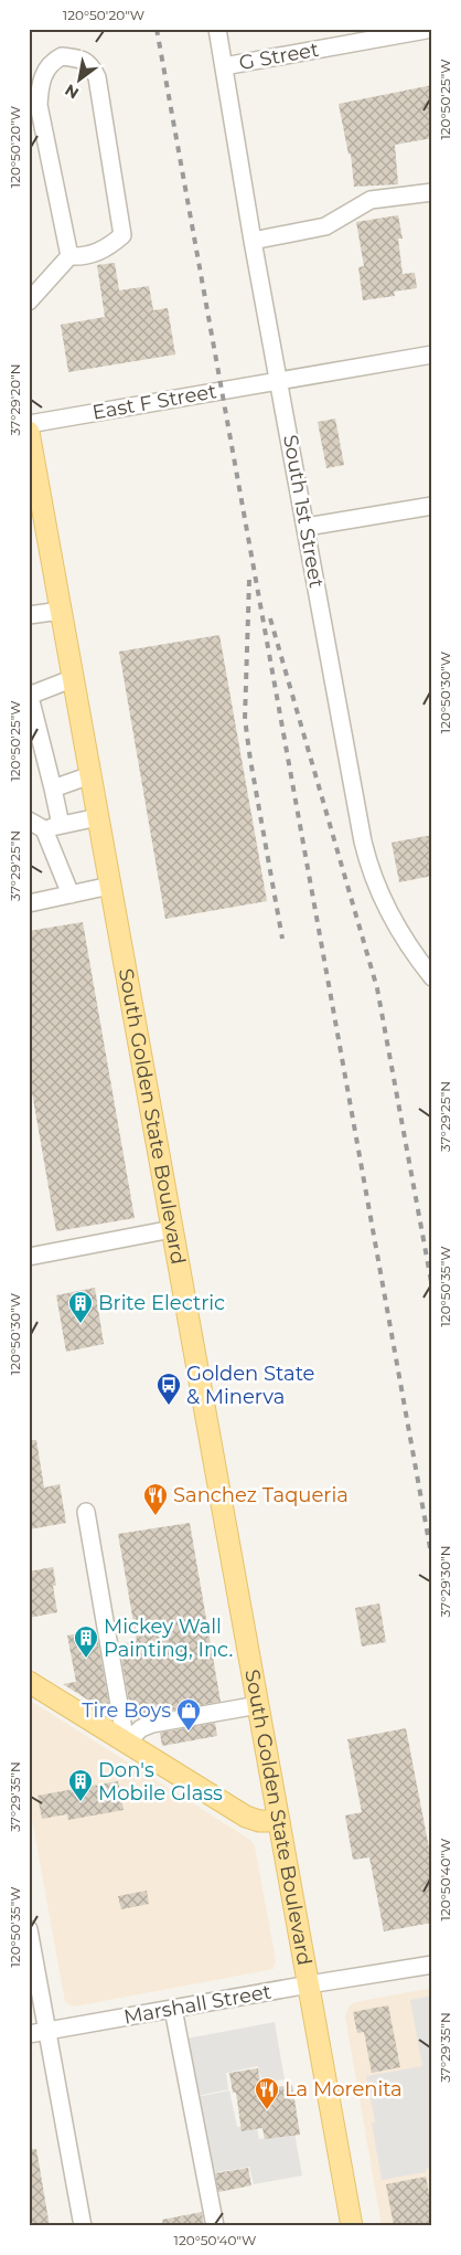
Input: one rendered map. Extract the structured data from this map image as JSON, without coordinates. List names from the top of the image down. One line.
{"streets":{"main road":["South Golden State Boulevard"],"street":["G Street","East F Street","South 1st Street","Marshall Street"]},"crossings":[["G Street","South 1st Street"],["East F Street","South 1st Street"],["South Golden State Boulevard","Marshall Street"]],"places":{"building":["Brite Electric","Mickey Wall Painting, Inc.","Don's Mobile Glass"],"bus stop":["Golden State & Minerva"],"restaurant":["Sanchez Taqueria","La Morenita"],"shop":["Tire Boys"]},"north":"bottom left","coordinates":["120°50'20\"W","120°50'25\"W","37°29'20\"N","120°50'30\"W","37°29'25\"N","120°50'35\"W","37°29'30\"N","37°29'35\"N","120°50'40\"W"]}
